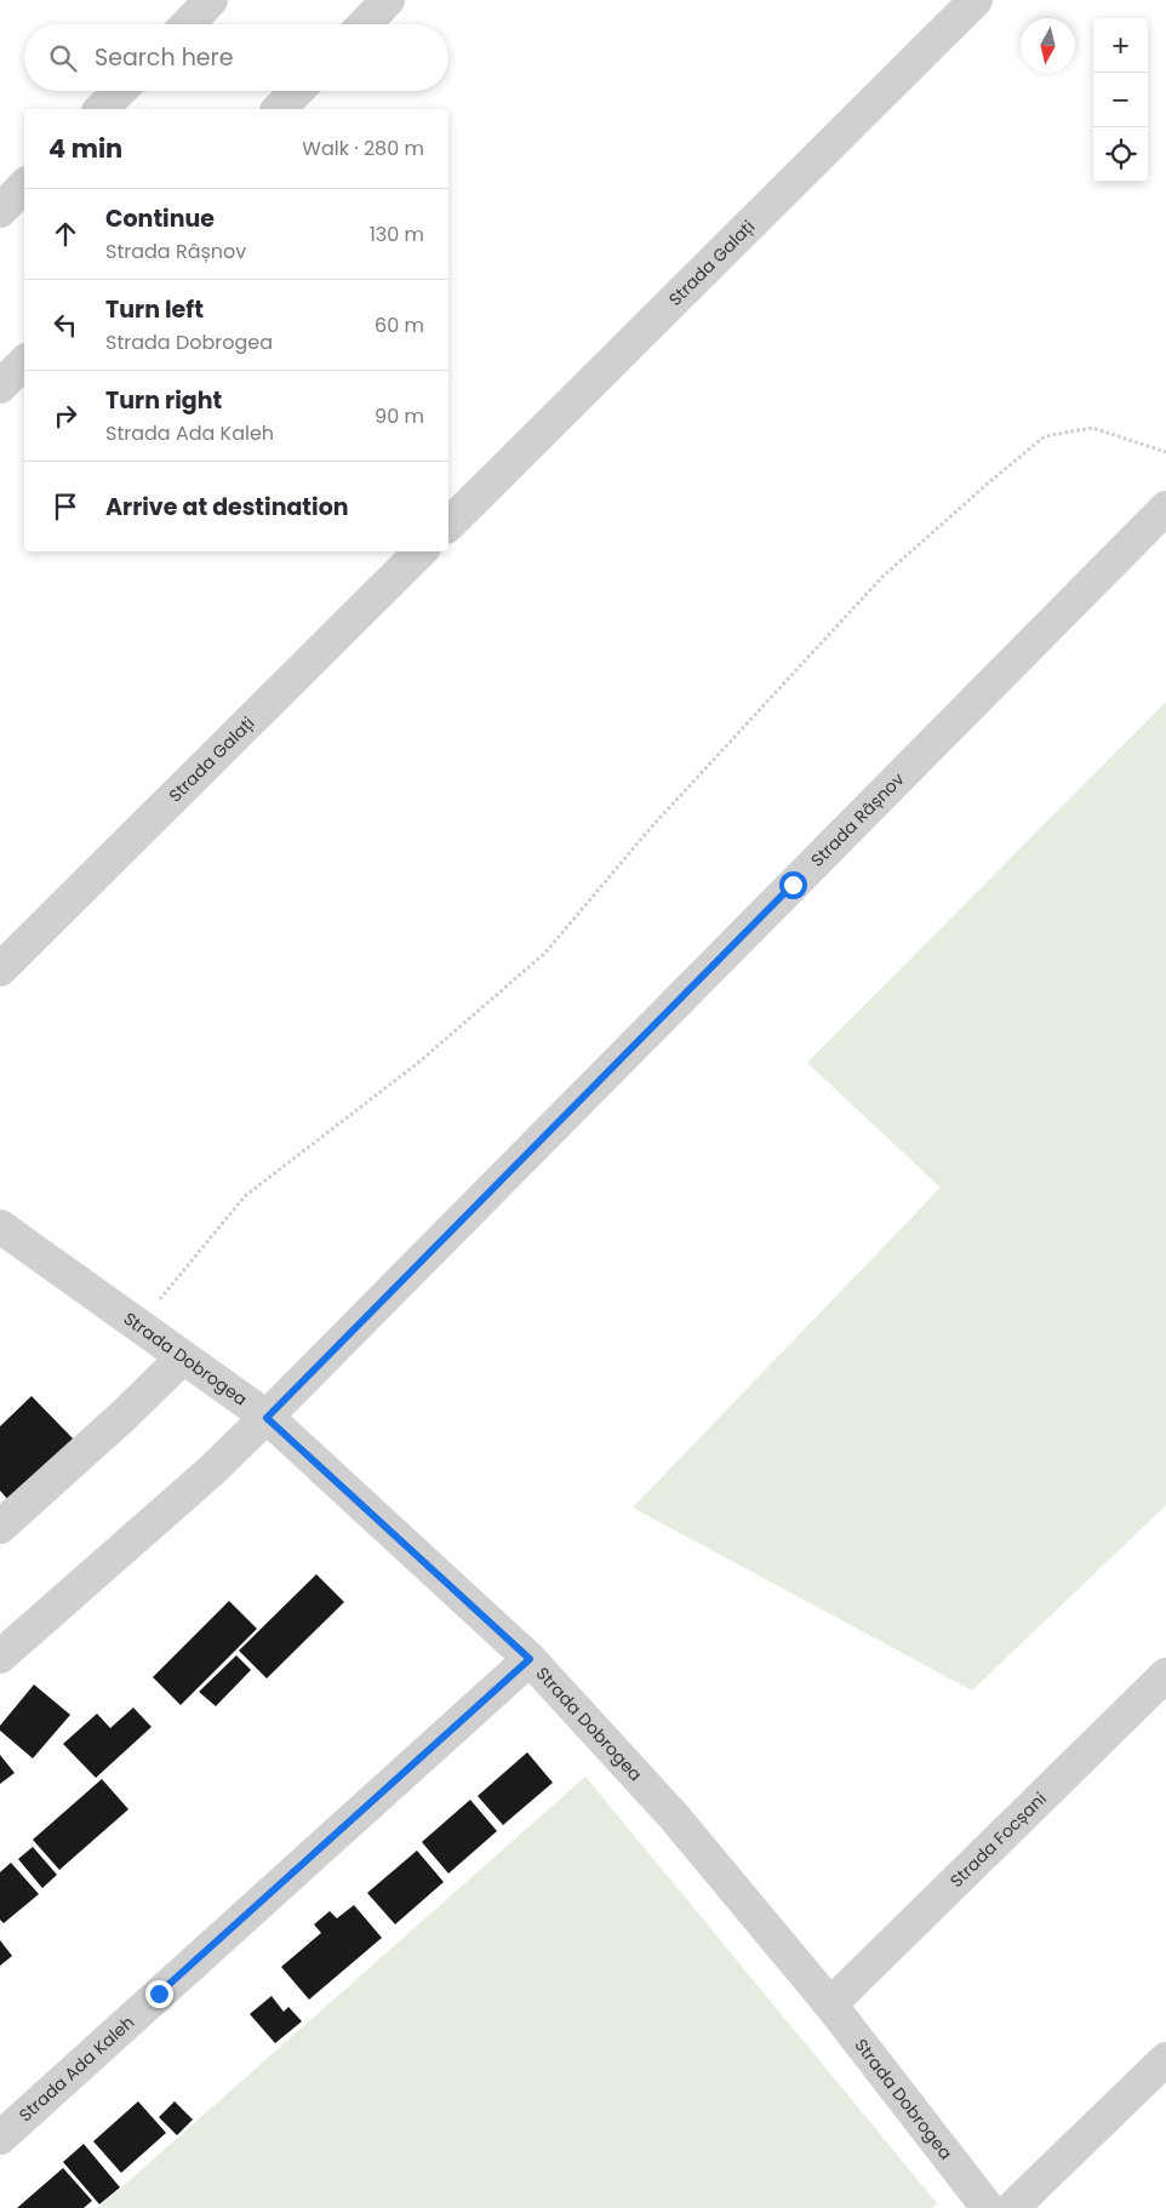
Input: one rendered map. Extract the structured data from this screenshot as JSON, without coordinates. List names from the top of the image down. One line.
{"streets":{"street":["Strada Galați","Strada Râșnov","Strada Dobrogea","Strada Focșani","Strada Ada Kaleh"]},"crossings":[["Strada Râșnov","Strada Dobrogea"],["Strada Dobrogea","Strada Focșani"],["Strada Dobrogea","Strada Ada Kaleh"]],"north":"bottom","page":{"map_buttons":["+","−"],"search":"Search here","heading":["4 min","Walk · 280 m"],"list":[["Continue","Strada Râșnov","130 m"],["Turn left","Strada Dobrogea","60 m"],["Turn right","Strada Ada Kaleh","90 m"],"Arrive at destination"]}}
